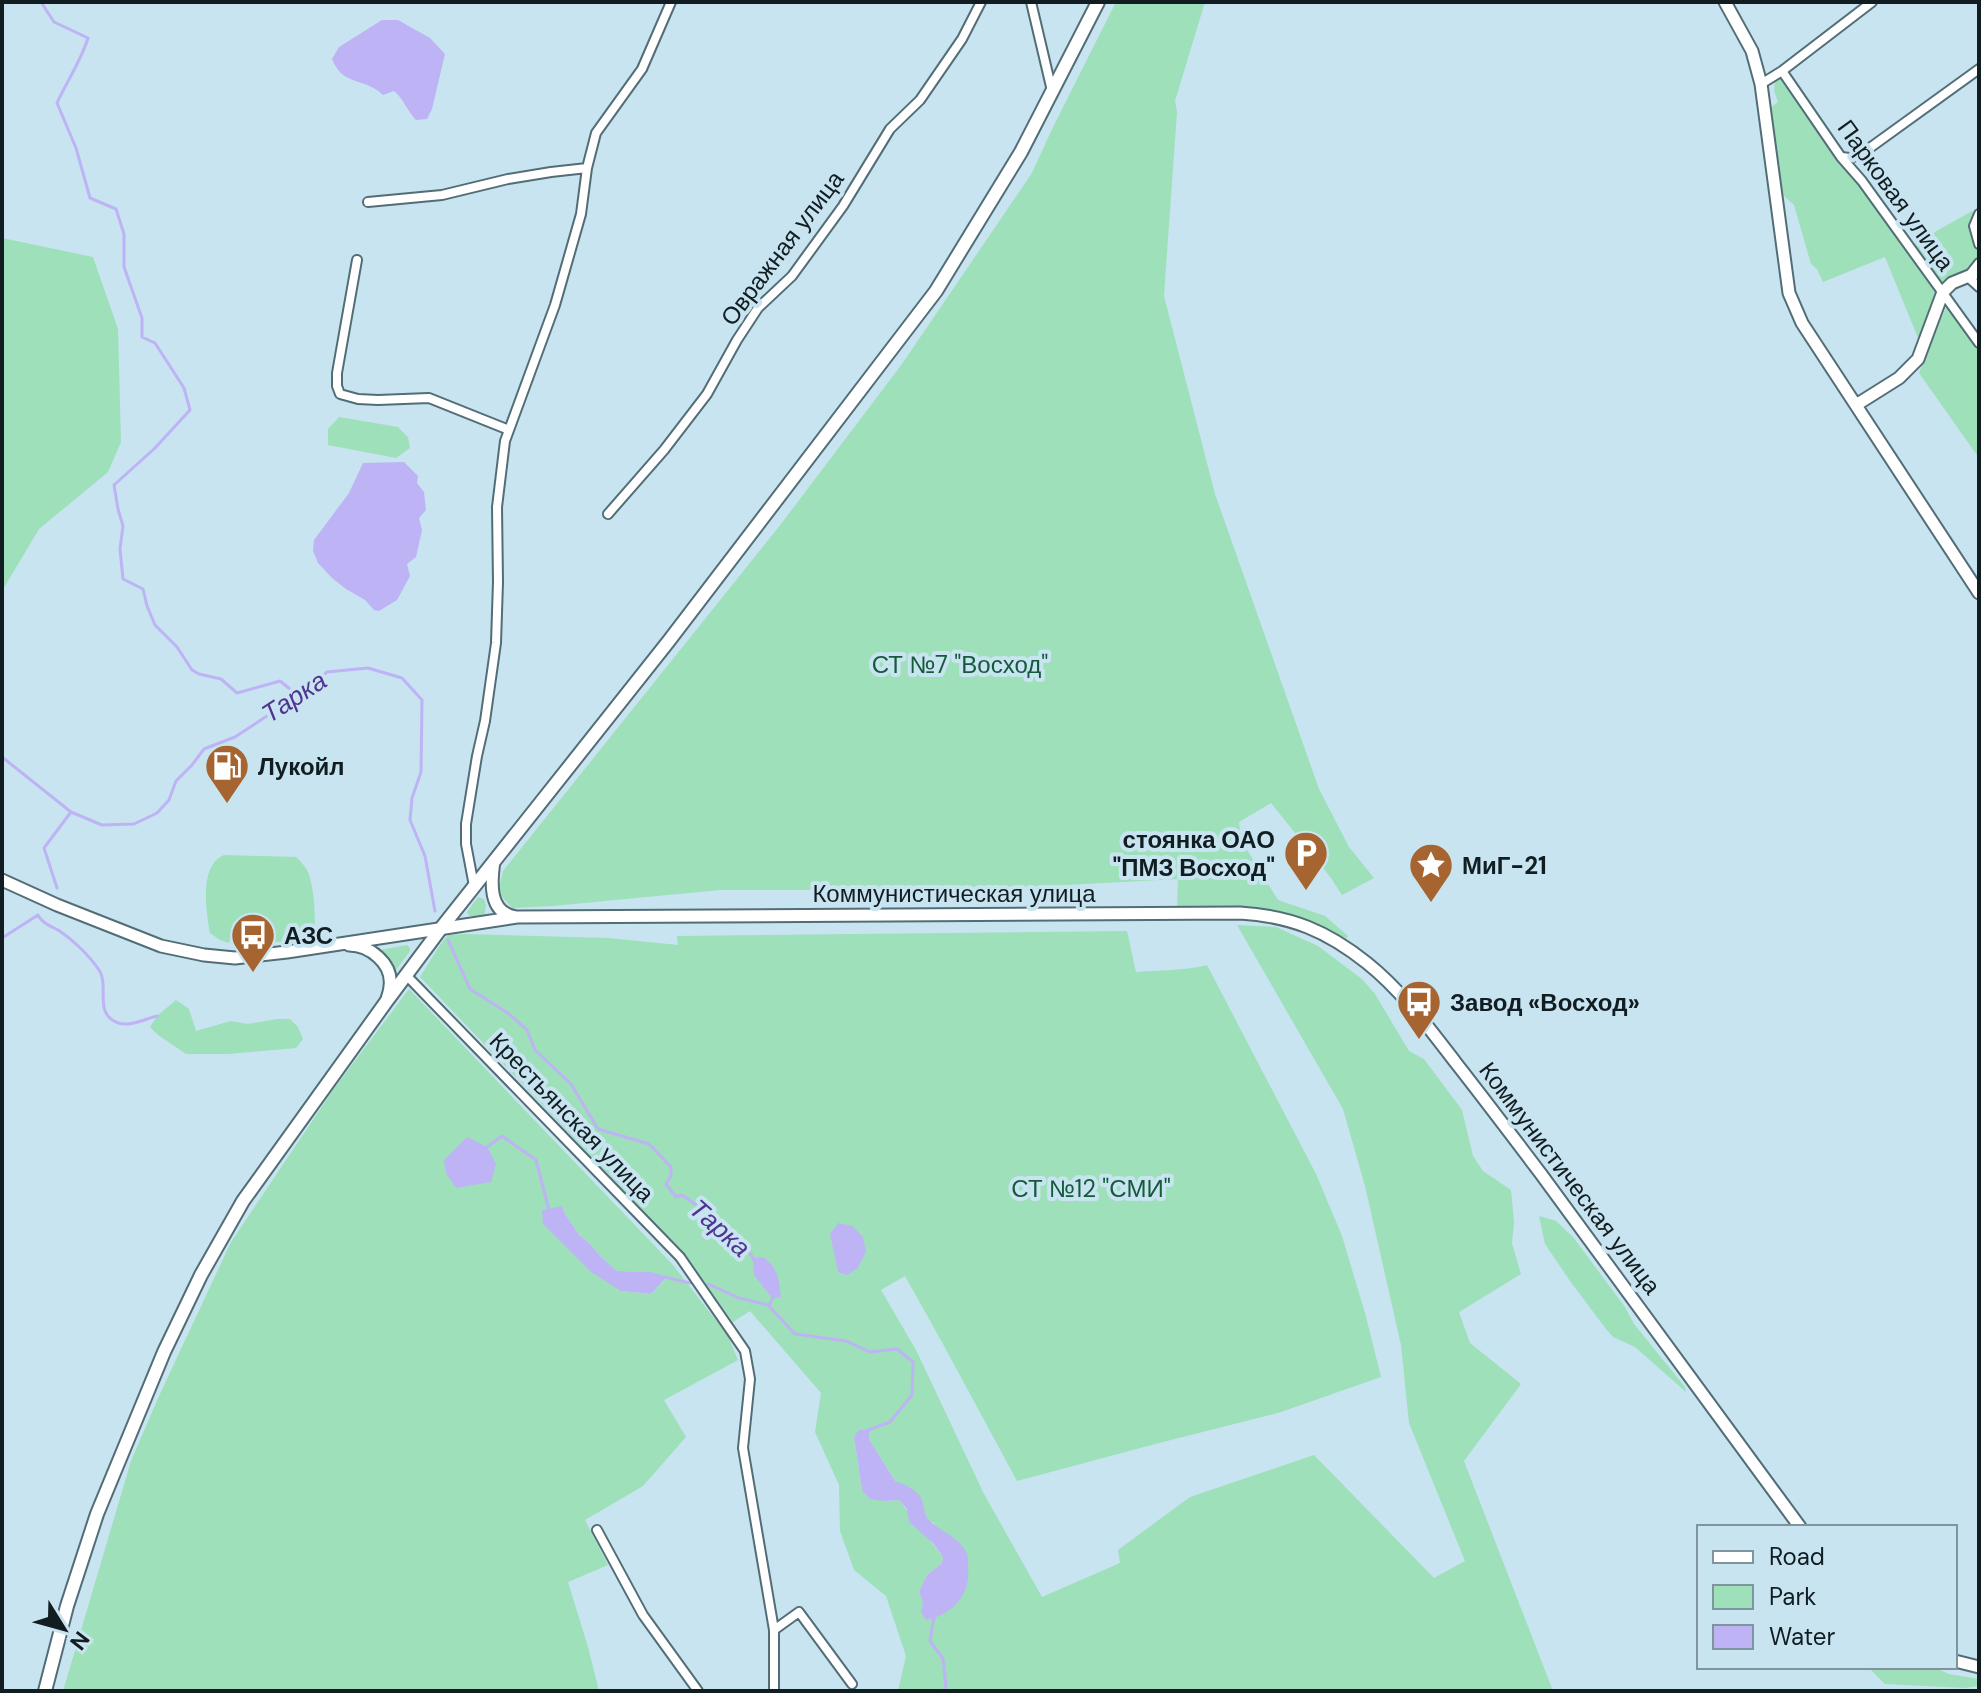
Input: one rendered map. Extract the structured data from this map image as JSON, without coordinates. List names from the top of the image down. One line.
{"streets":{"main road":["Коммунистическая улица"],"street":["Парковая улица","Овражная улица","Крестьянская улица"]},"water":["Тарка"],"parks":["СТ №7 \"Восход\"","СТ №12 \"СМИ\""],"places":{"fuel station":["Лукойл"],"parking":["стоянка ОАО \"ПМЗ Восход\""],"place":["МиГ-21"],"bus stop":["АЗС","Завод «Восход»"]},"legend":["Road","Park","Water"],"north":"bottom right"}
